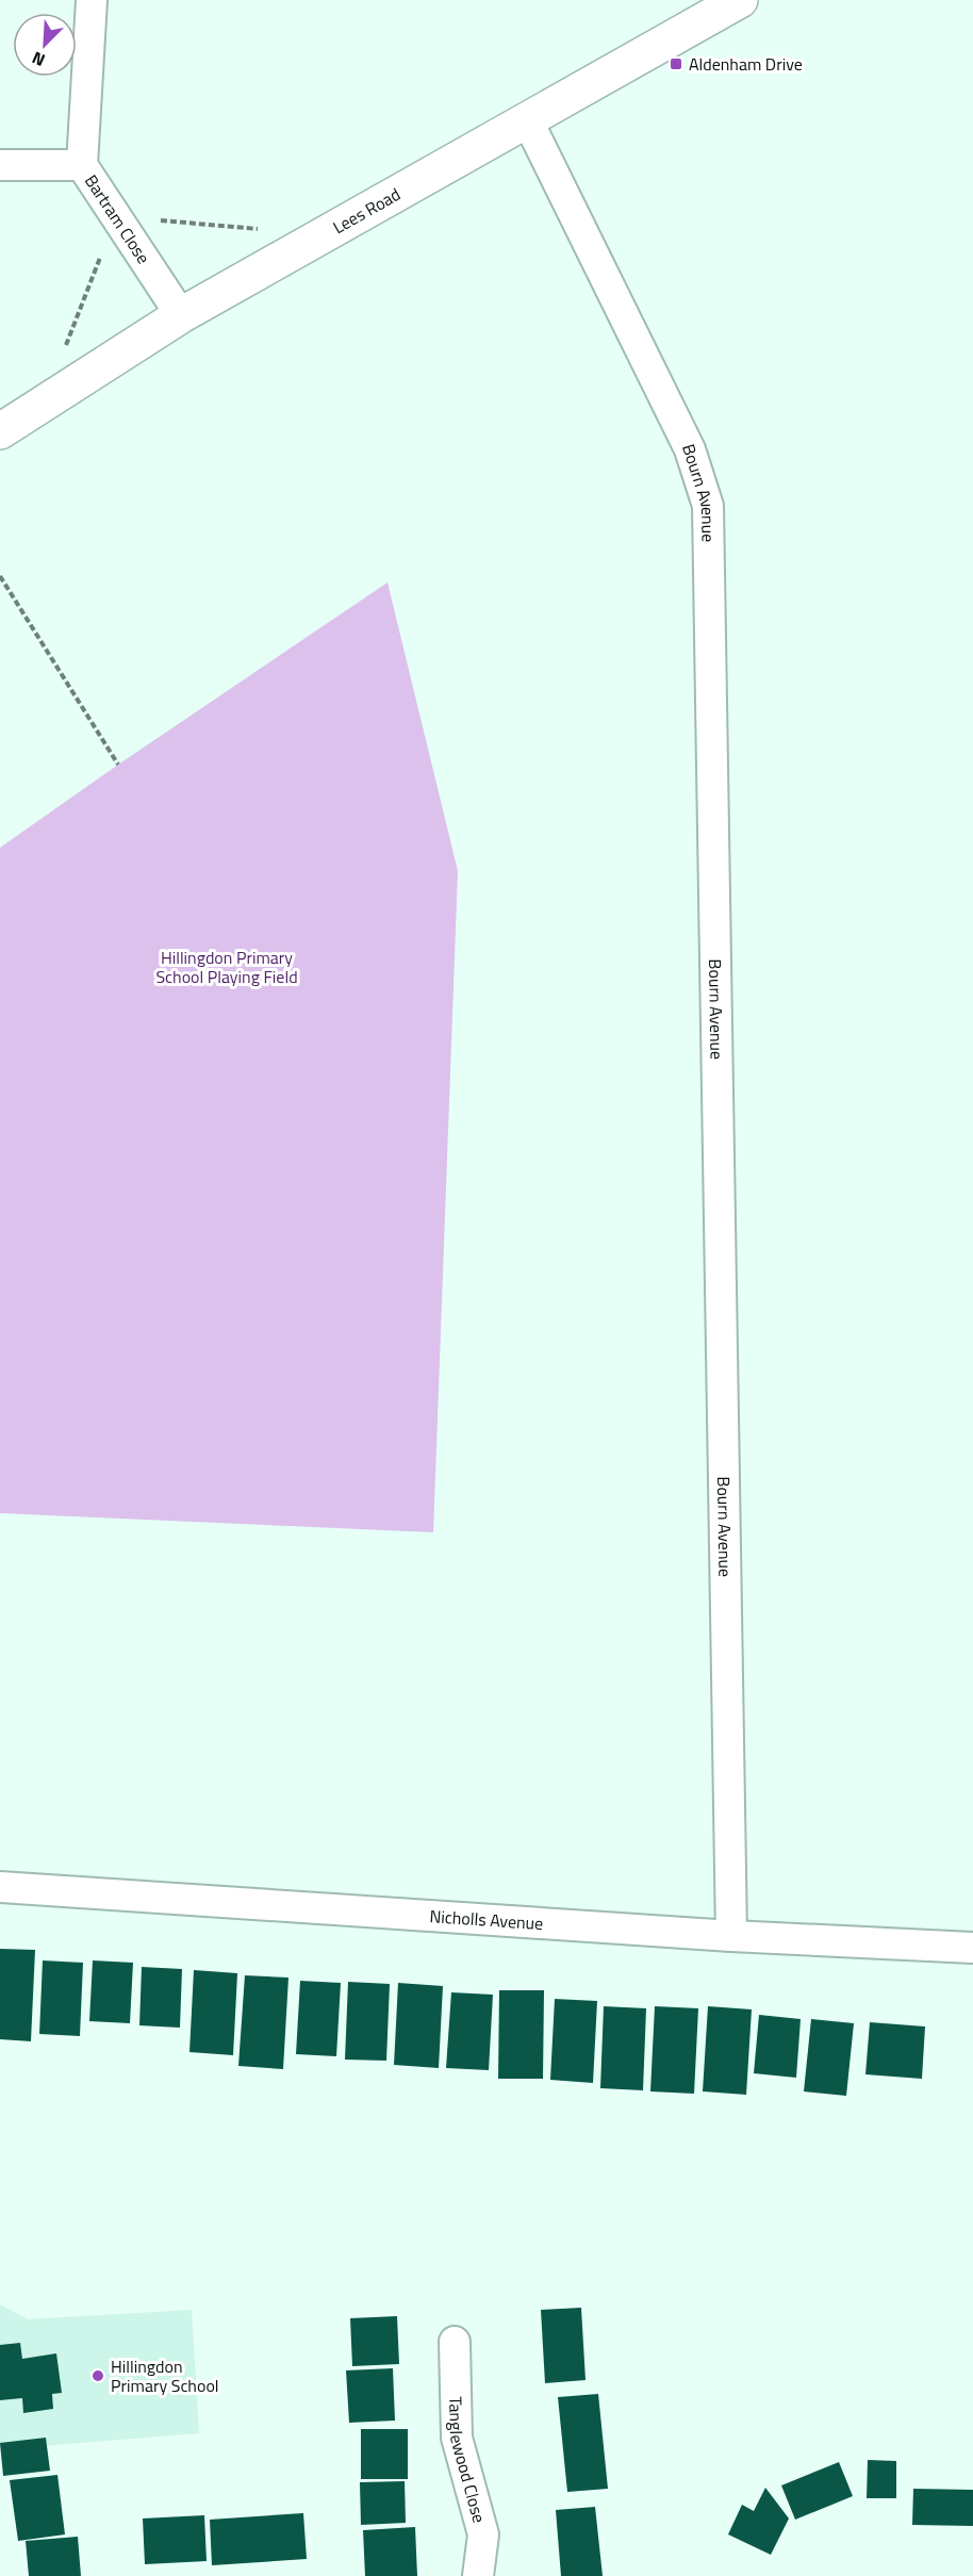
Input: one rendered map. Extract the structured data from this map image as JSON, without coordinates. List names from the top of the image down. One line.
{"streets":{"street":["Lees Road","Bartram Close","Bourn Avenue","Nicholls Avenue","Tanglewood Close"]},"crossings":[["Lees Road","Bartram Close"],["Lees Road","Bourn Avenue"],["Bourn Avenue","Nicholls Avenue"]],"parks":["Hillingdon Primary School Playing Field"],"places":{"transit":["Aldenham Drive"],"other":["Hillingdon Primary School"]},"north":"bottom left"}
